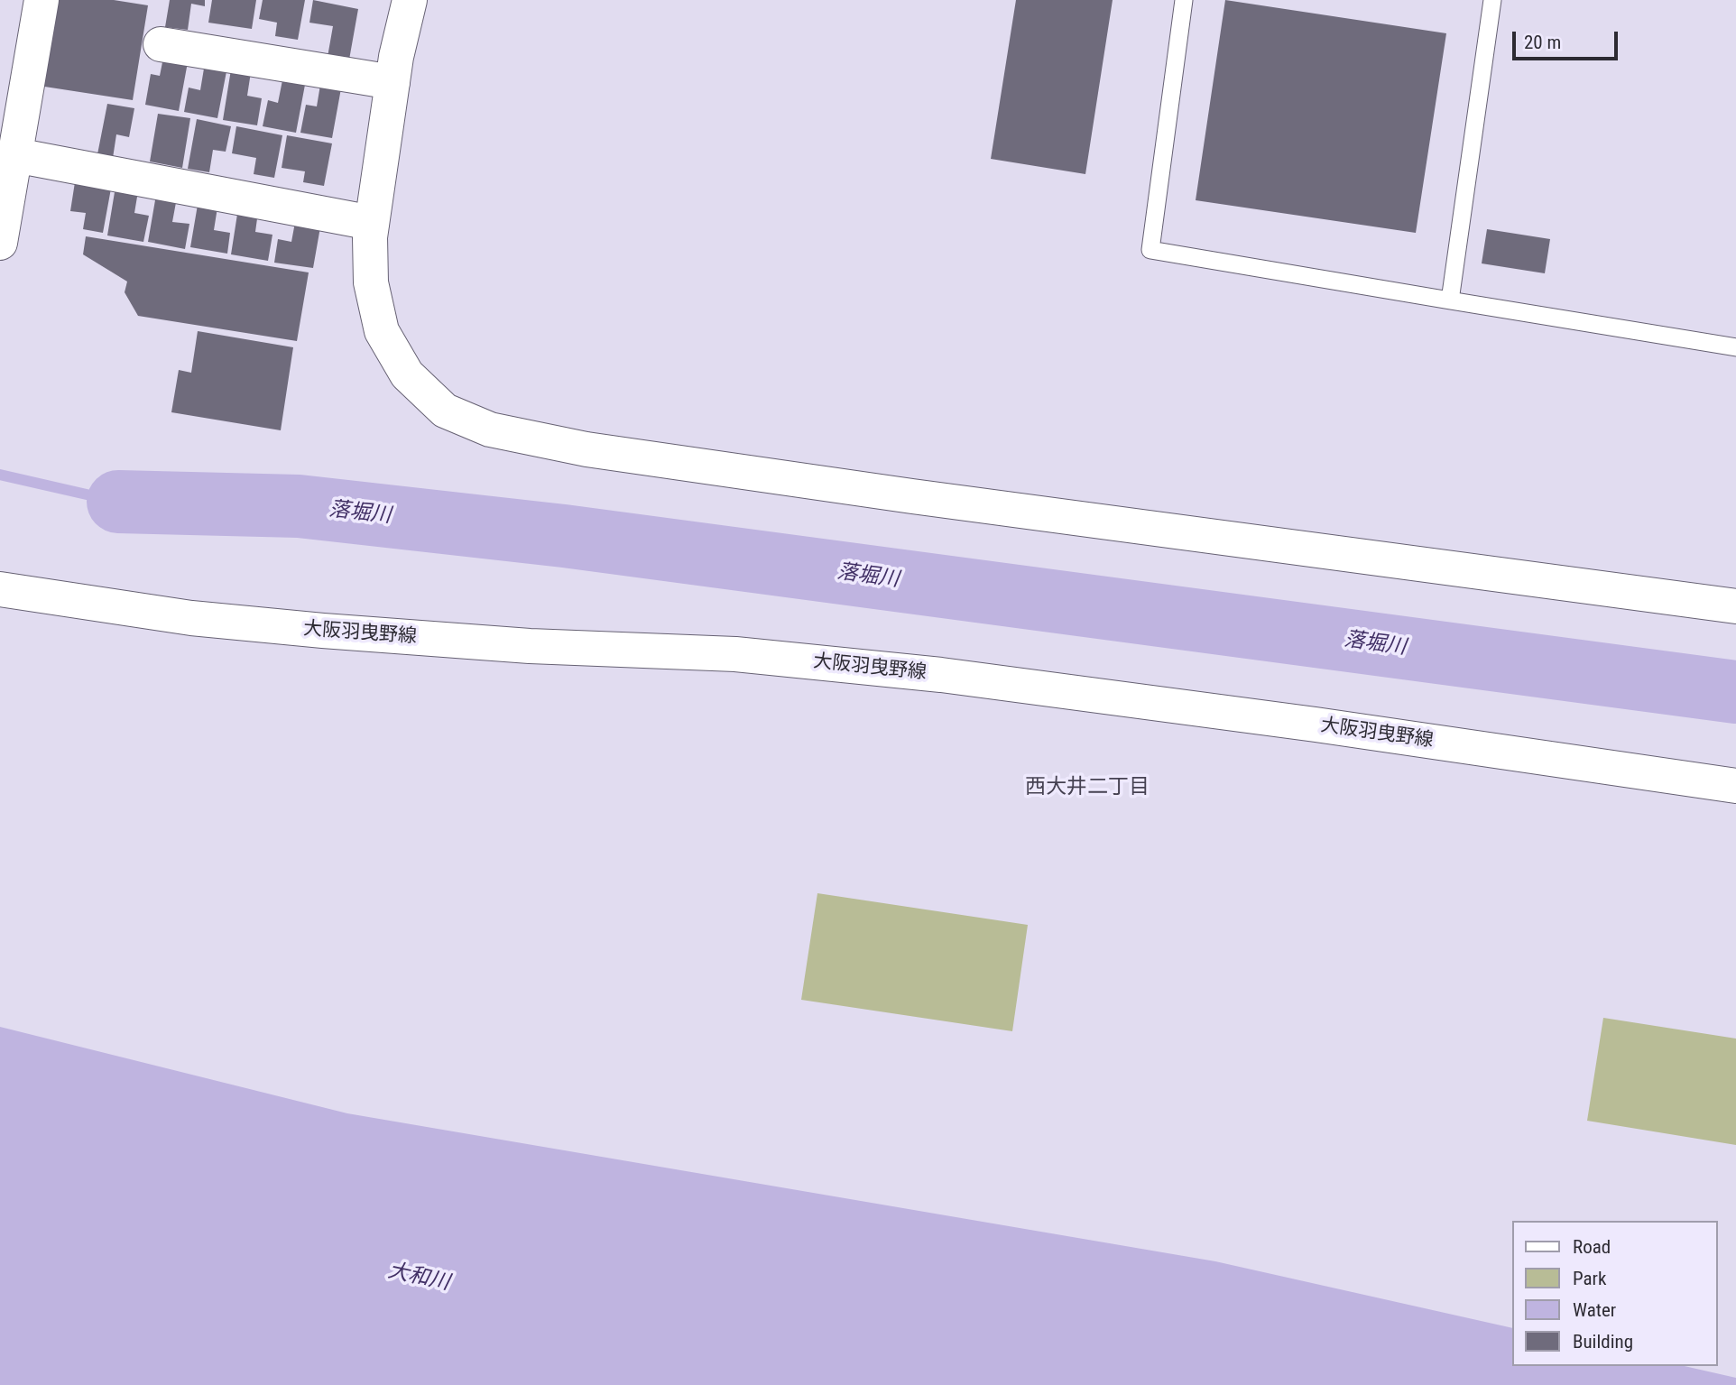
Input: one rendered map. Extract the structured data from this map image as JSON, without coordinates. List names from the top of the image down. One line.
{"streets":{"street":["大阪羽曳野線"]},"districts":["西大井二丁目"],"water":["落堀川","大和川"],"legend":["Road","Park","Water","Building"],"scale_bar":"20 m"}
